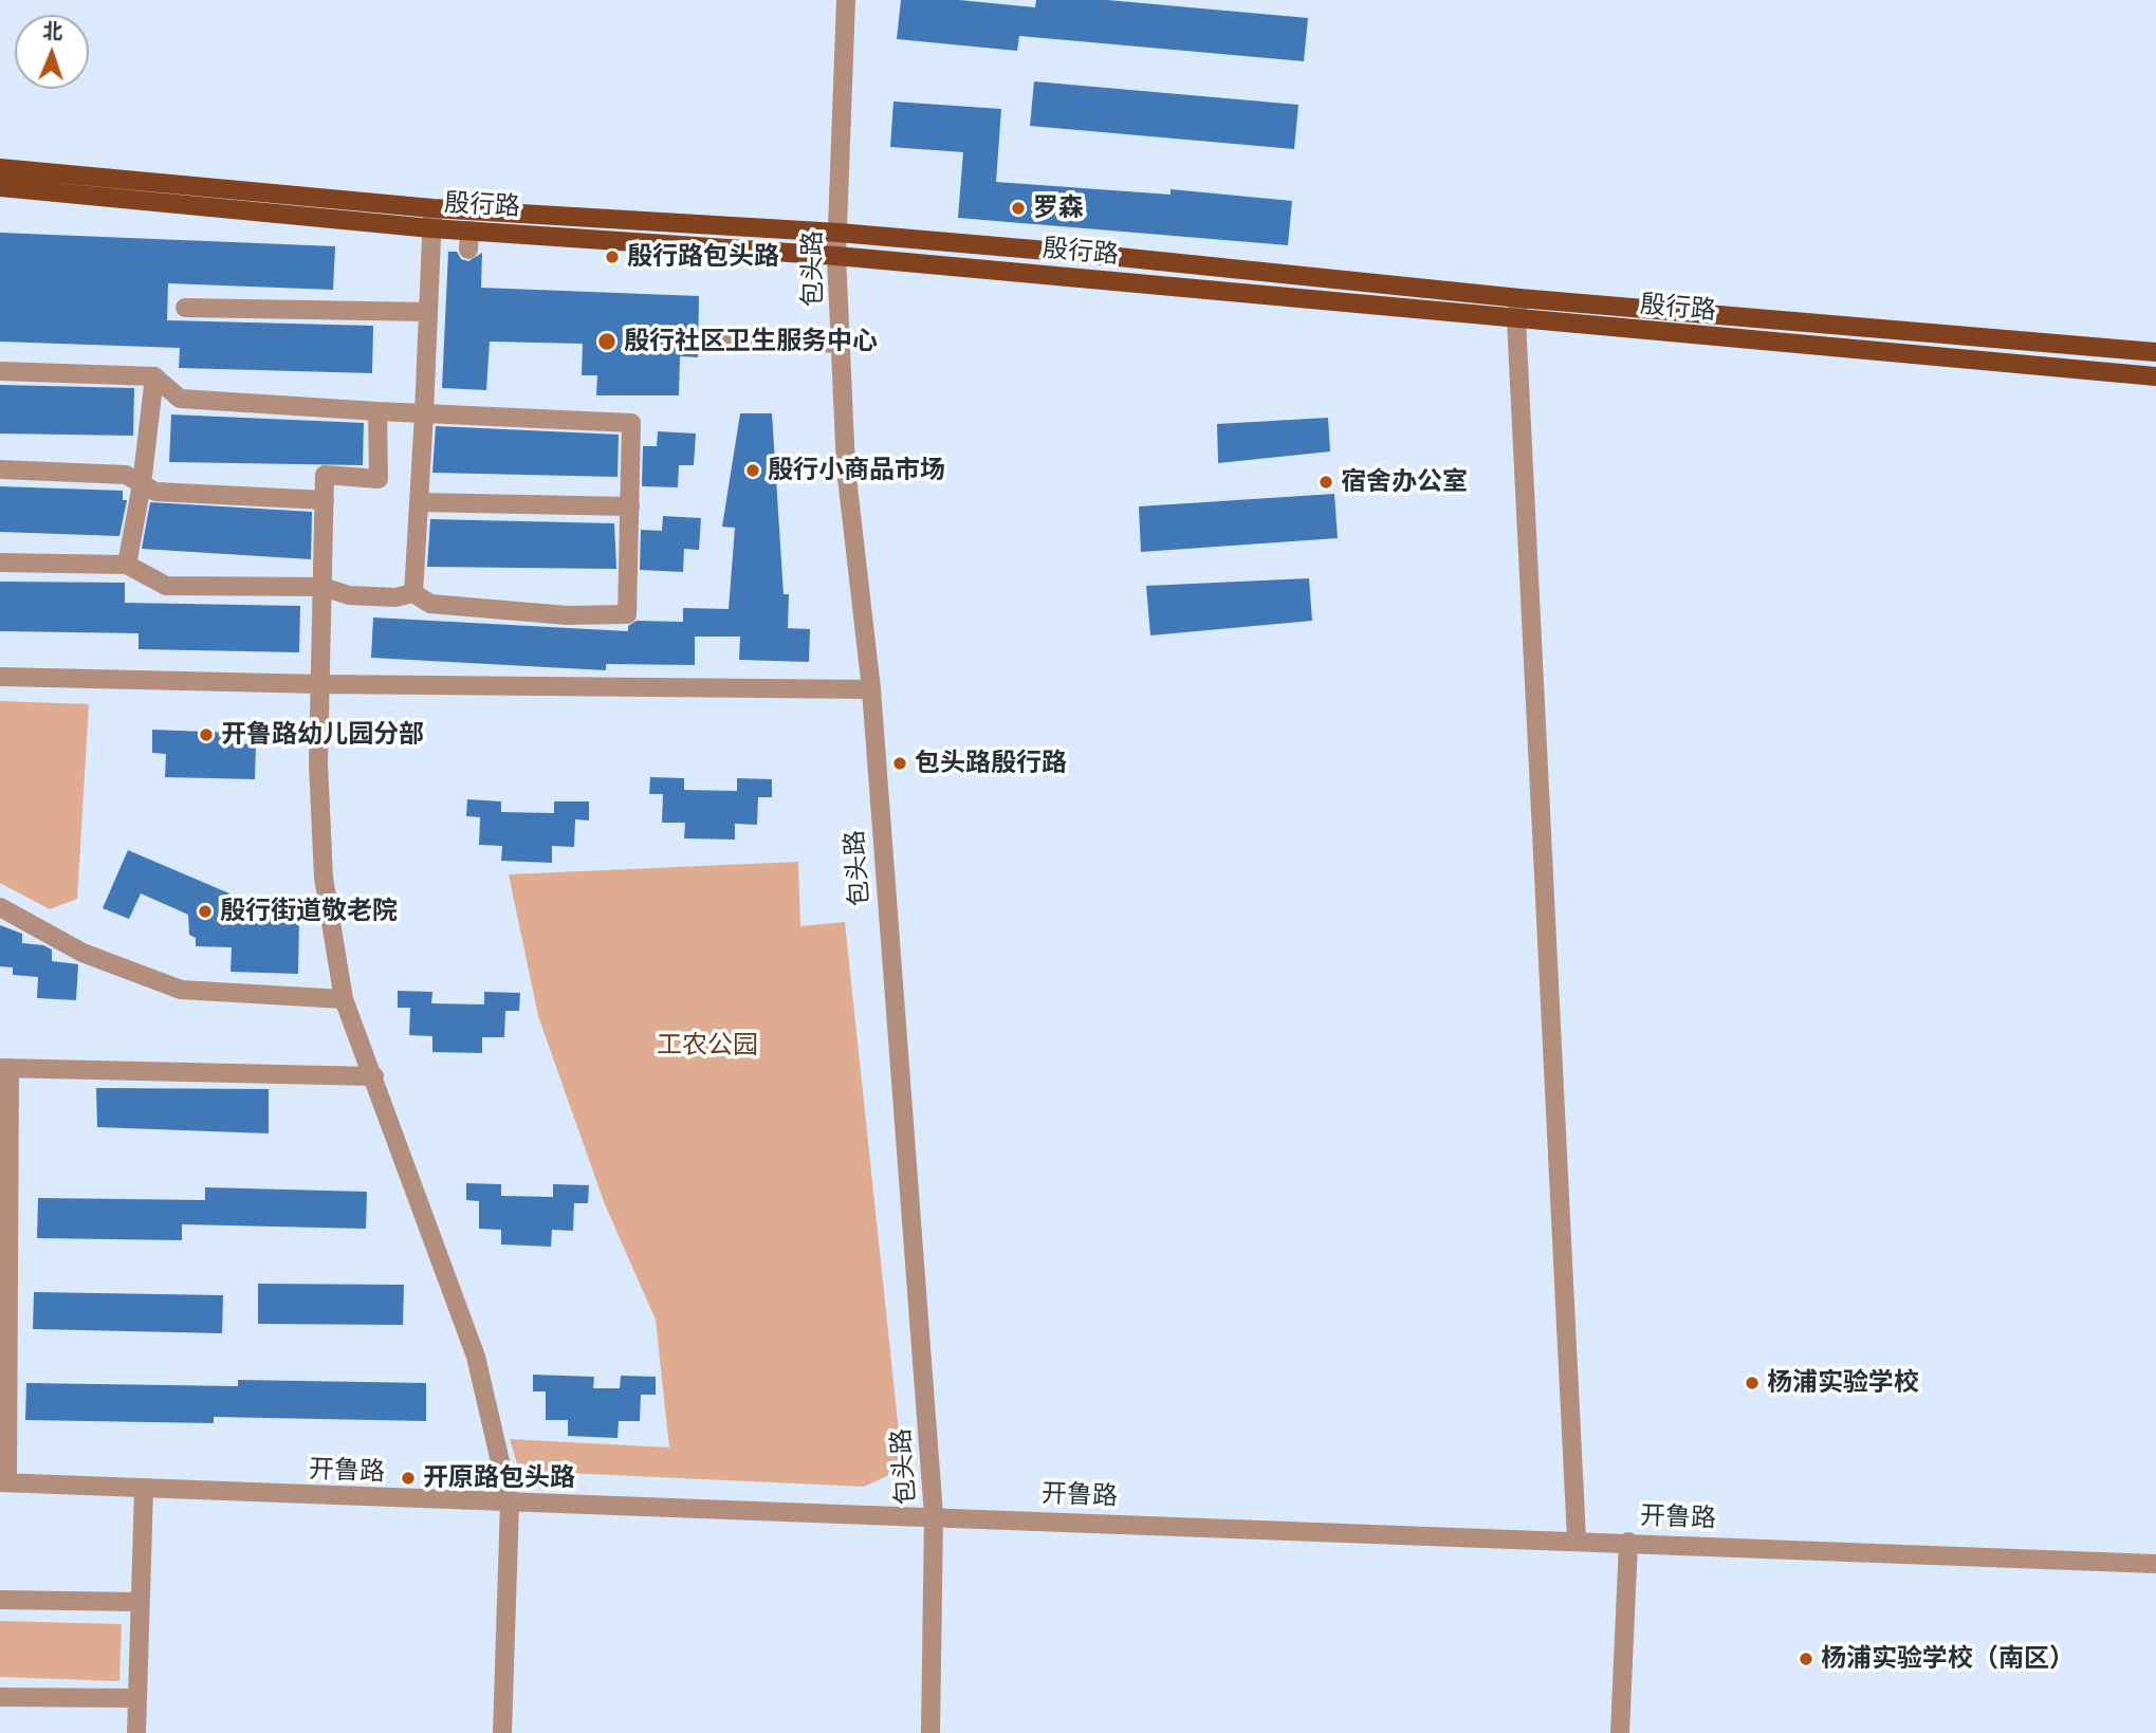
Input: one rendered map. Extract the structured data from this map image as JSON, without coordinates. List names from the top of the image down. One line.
{"streets":{"main road":["殷行路"],"street":["包头路","开鲁路"]},"crossings":[["殷行路","包头路"],["包头路","开鲁路"]],"parks":["工农公园"],"places":["罗森","殷行路包头路","殷行社区卫生服务中心","殷行小商品市场","宿舍办公室","开鲁路幼儿园分部","包头路殷行路","殷行街道敬老院","杨浦实验学校","开原路包头路","杨浦实验学校（南区）"],"north":"top"}
